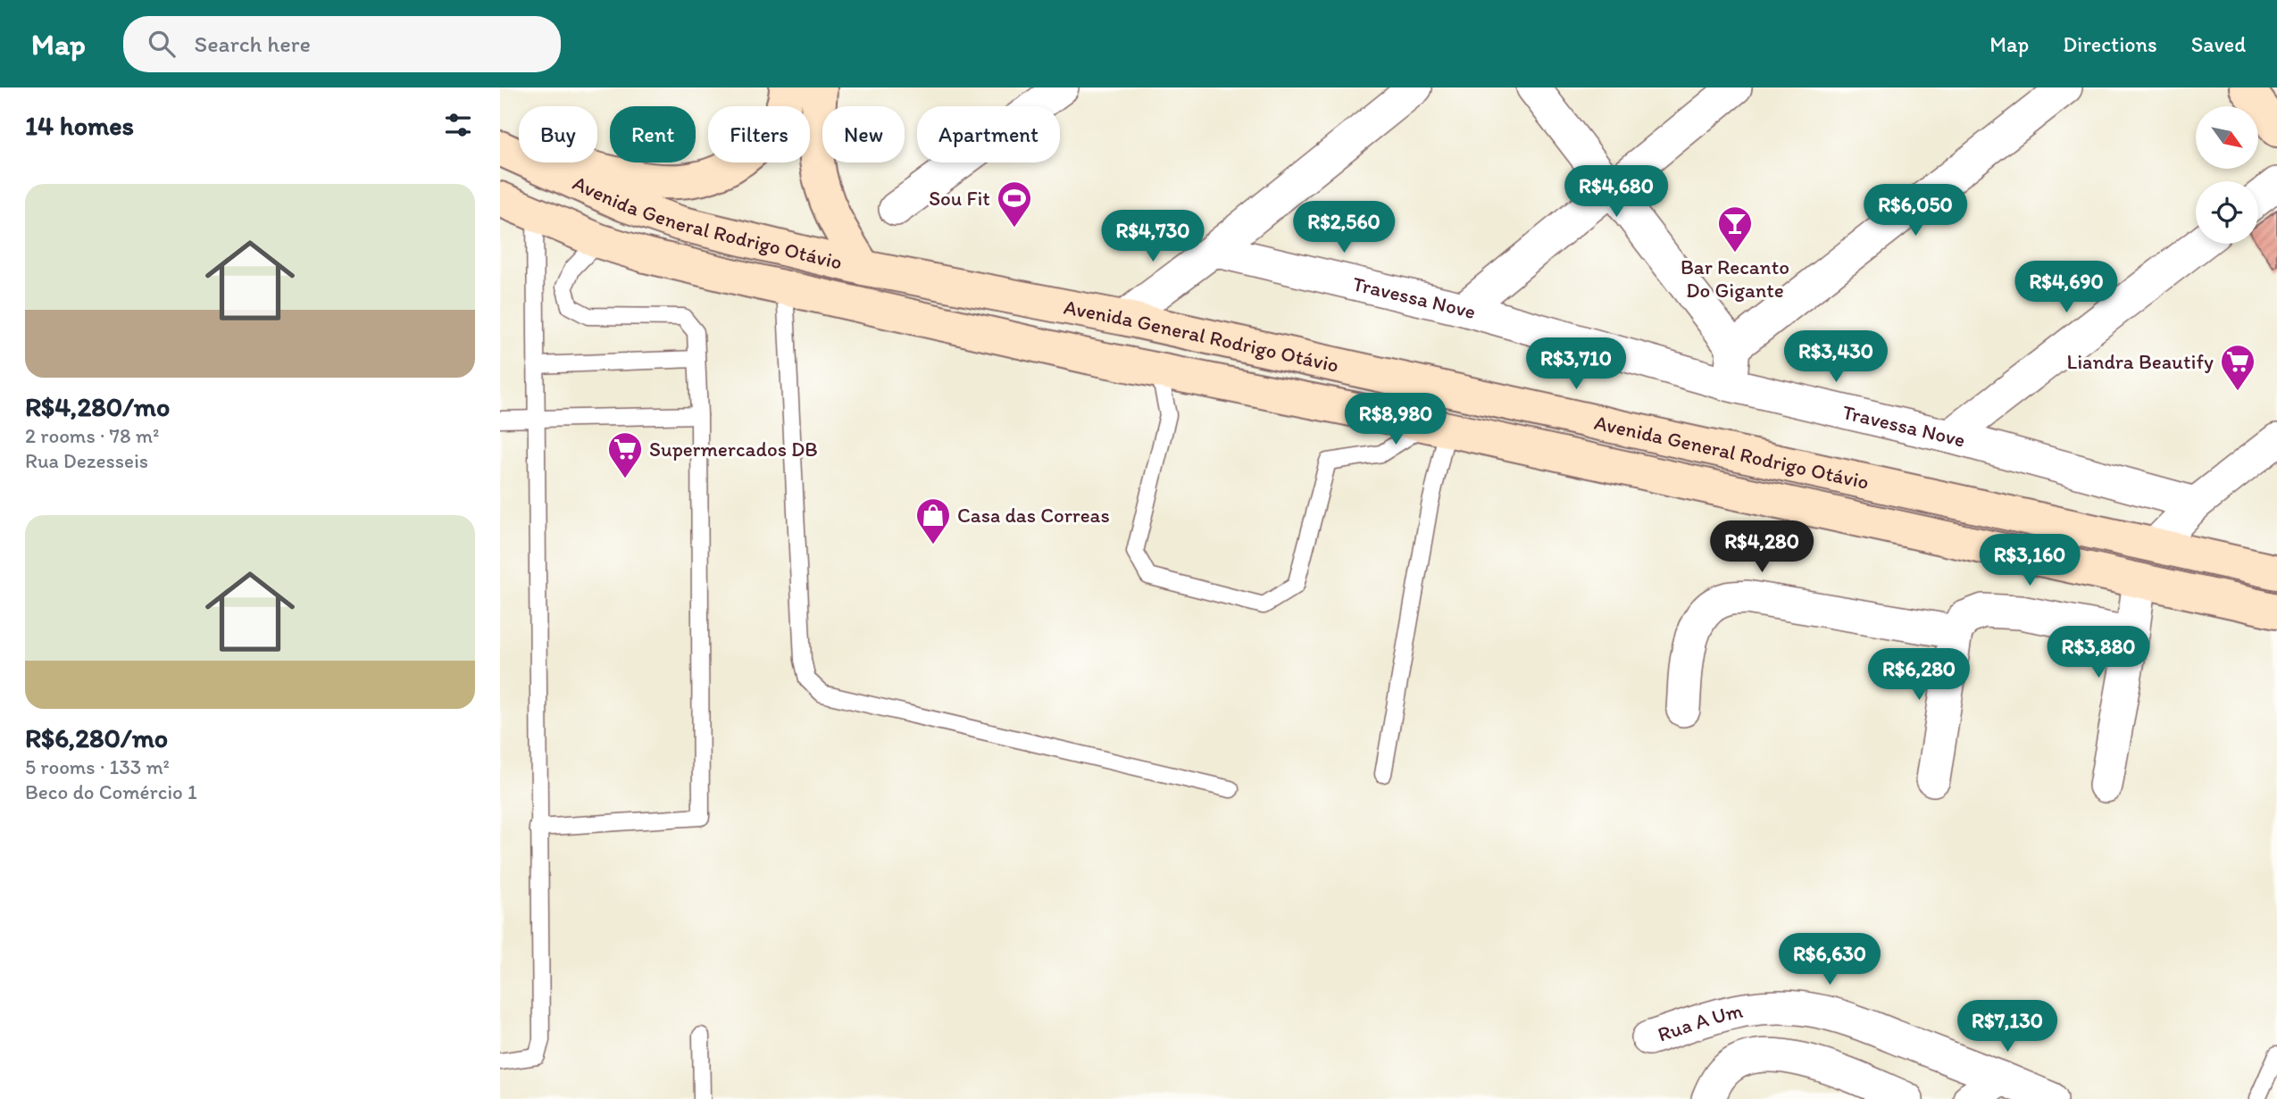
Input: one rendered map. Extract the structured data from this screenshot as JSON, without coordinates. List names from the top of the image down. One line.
{"streets":{"main road":["Avenida General Rodrigo Otávio"],"street":["Travessa Nove","Rua A Um"]},"places":{"sports":["Sou Fit"],"bar":["Bar Recanto Do Gigante"],"supermarket":["Liandra Beautify","Supermercados DB"],"shop":["Casa das Correas"]},"north":"bottom right","page":{"header":"Map","search":"Search here","nav":["Map","Directions","Saved"],"heading":"14 homes","chip":["Buy","Rent","Filters","New","Apartment"],"list":[{"name":"R$4,280/mo","note":"2 rooms · 78 m² · Rua Dezesseis"},{"name":"R$6,280/mo","note":"5 rooms · 133 m² · Beco do Comércio 1"}],"price":["R$4,680","R$6,050","R$2,560","R$4,730","R$4,690","R$3,430","R$3,710","R$8,980","R$4,280","R$3,160","R$3,880","R$6,280","R$6,630","R$7,130"]}}
